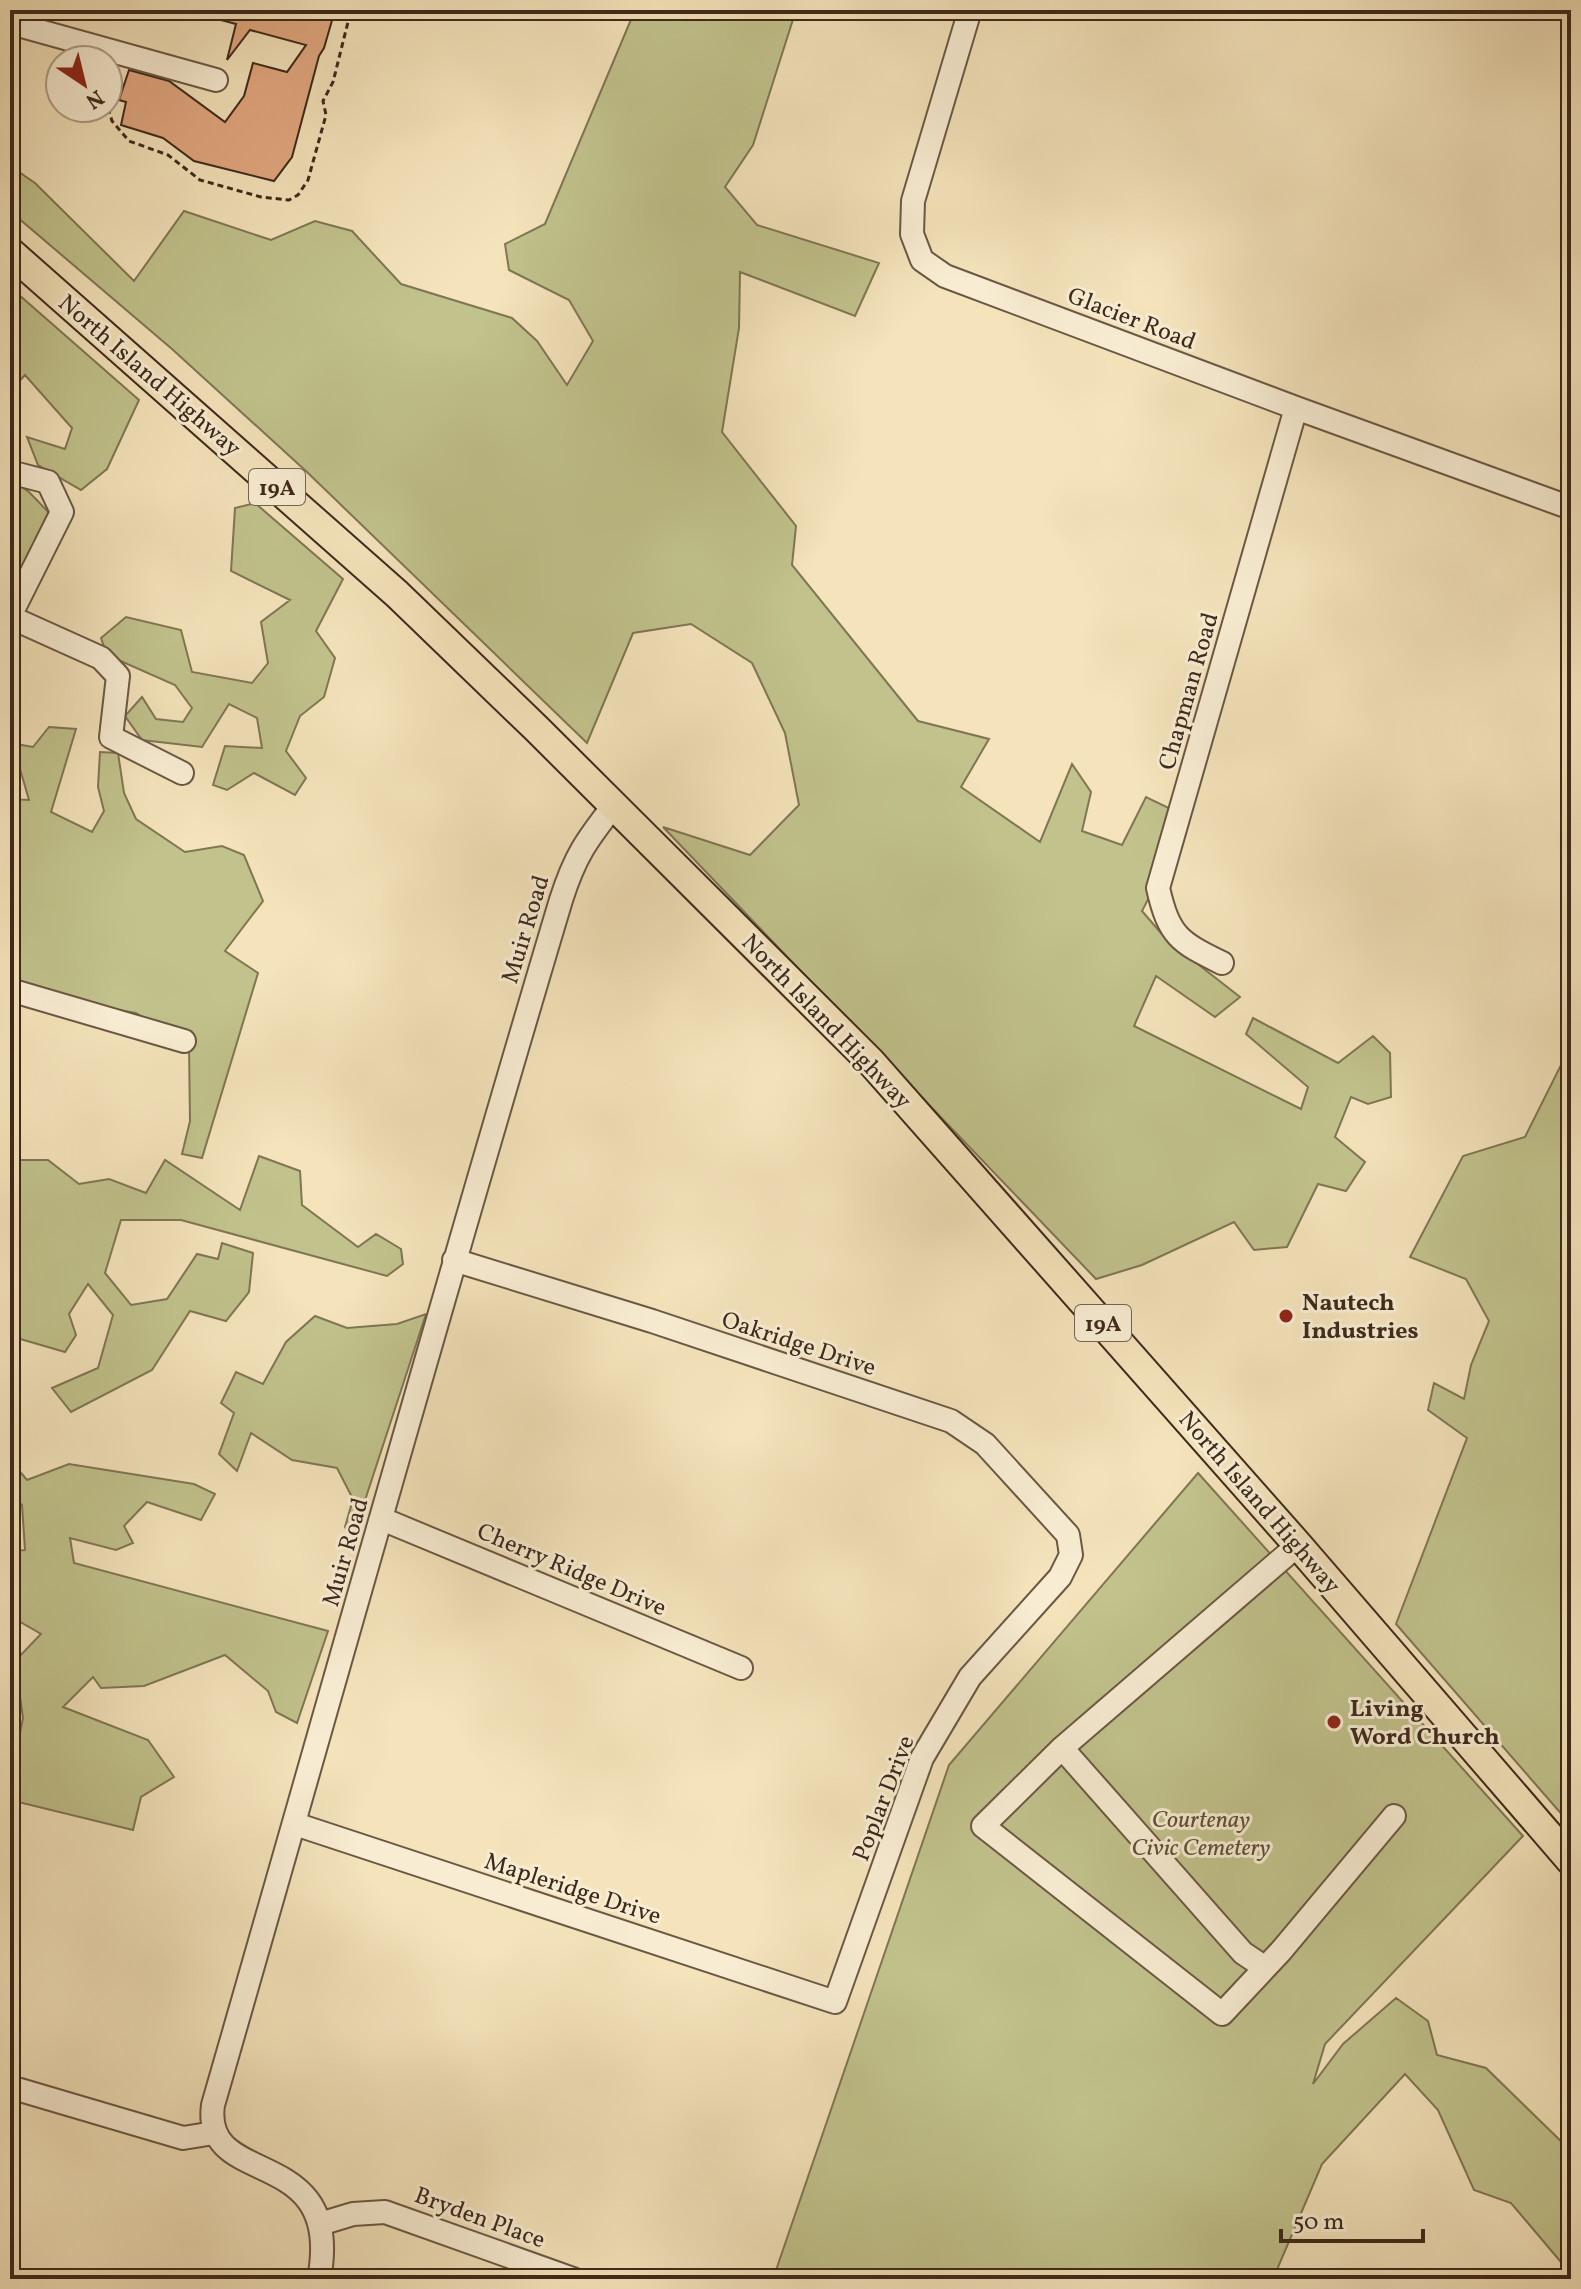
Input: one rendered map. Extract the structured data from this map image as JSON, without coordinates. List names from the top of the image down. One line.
{"streets":{"main road":["North Island Highway","19A"],"street":["Glacier Road","Chapman Road","Muir Road","Oakridge Drive","Cherry Ridge Drive","Poplar Drive","Mapleridge Drive","Bryden Place"]},"crossings":[["Glacier Road","Chapman Road"],["North Island Highway","Muir Road"],["Muir Road","Oakridge Drive"],["Muir Road","Cherry Ridge Drive"],["Muir Road","Mapleridge Drive"],["Oakridge Drive","Poplar Drive"],["Poplar Drive","Mapleridge Drive"]],"parks":["Courtenay Civic Cemetery"],"places":["Nautech Industries","Living Word Church"],"scale_bar":"50 m","north":"bottom right"}
